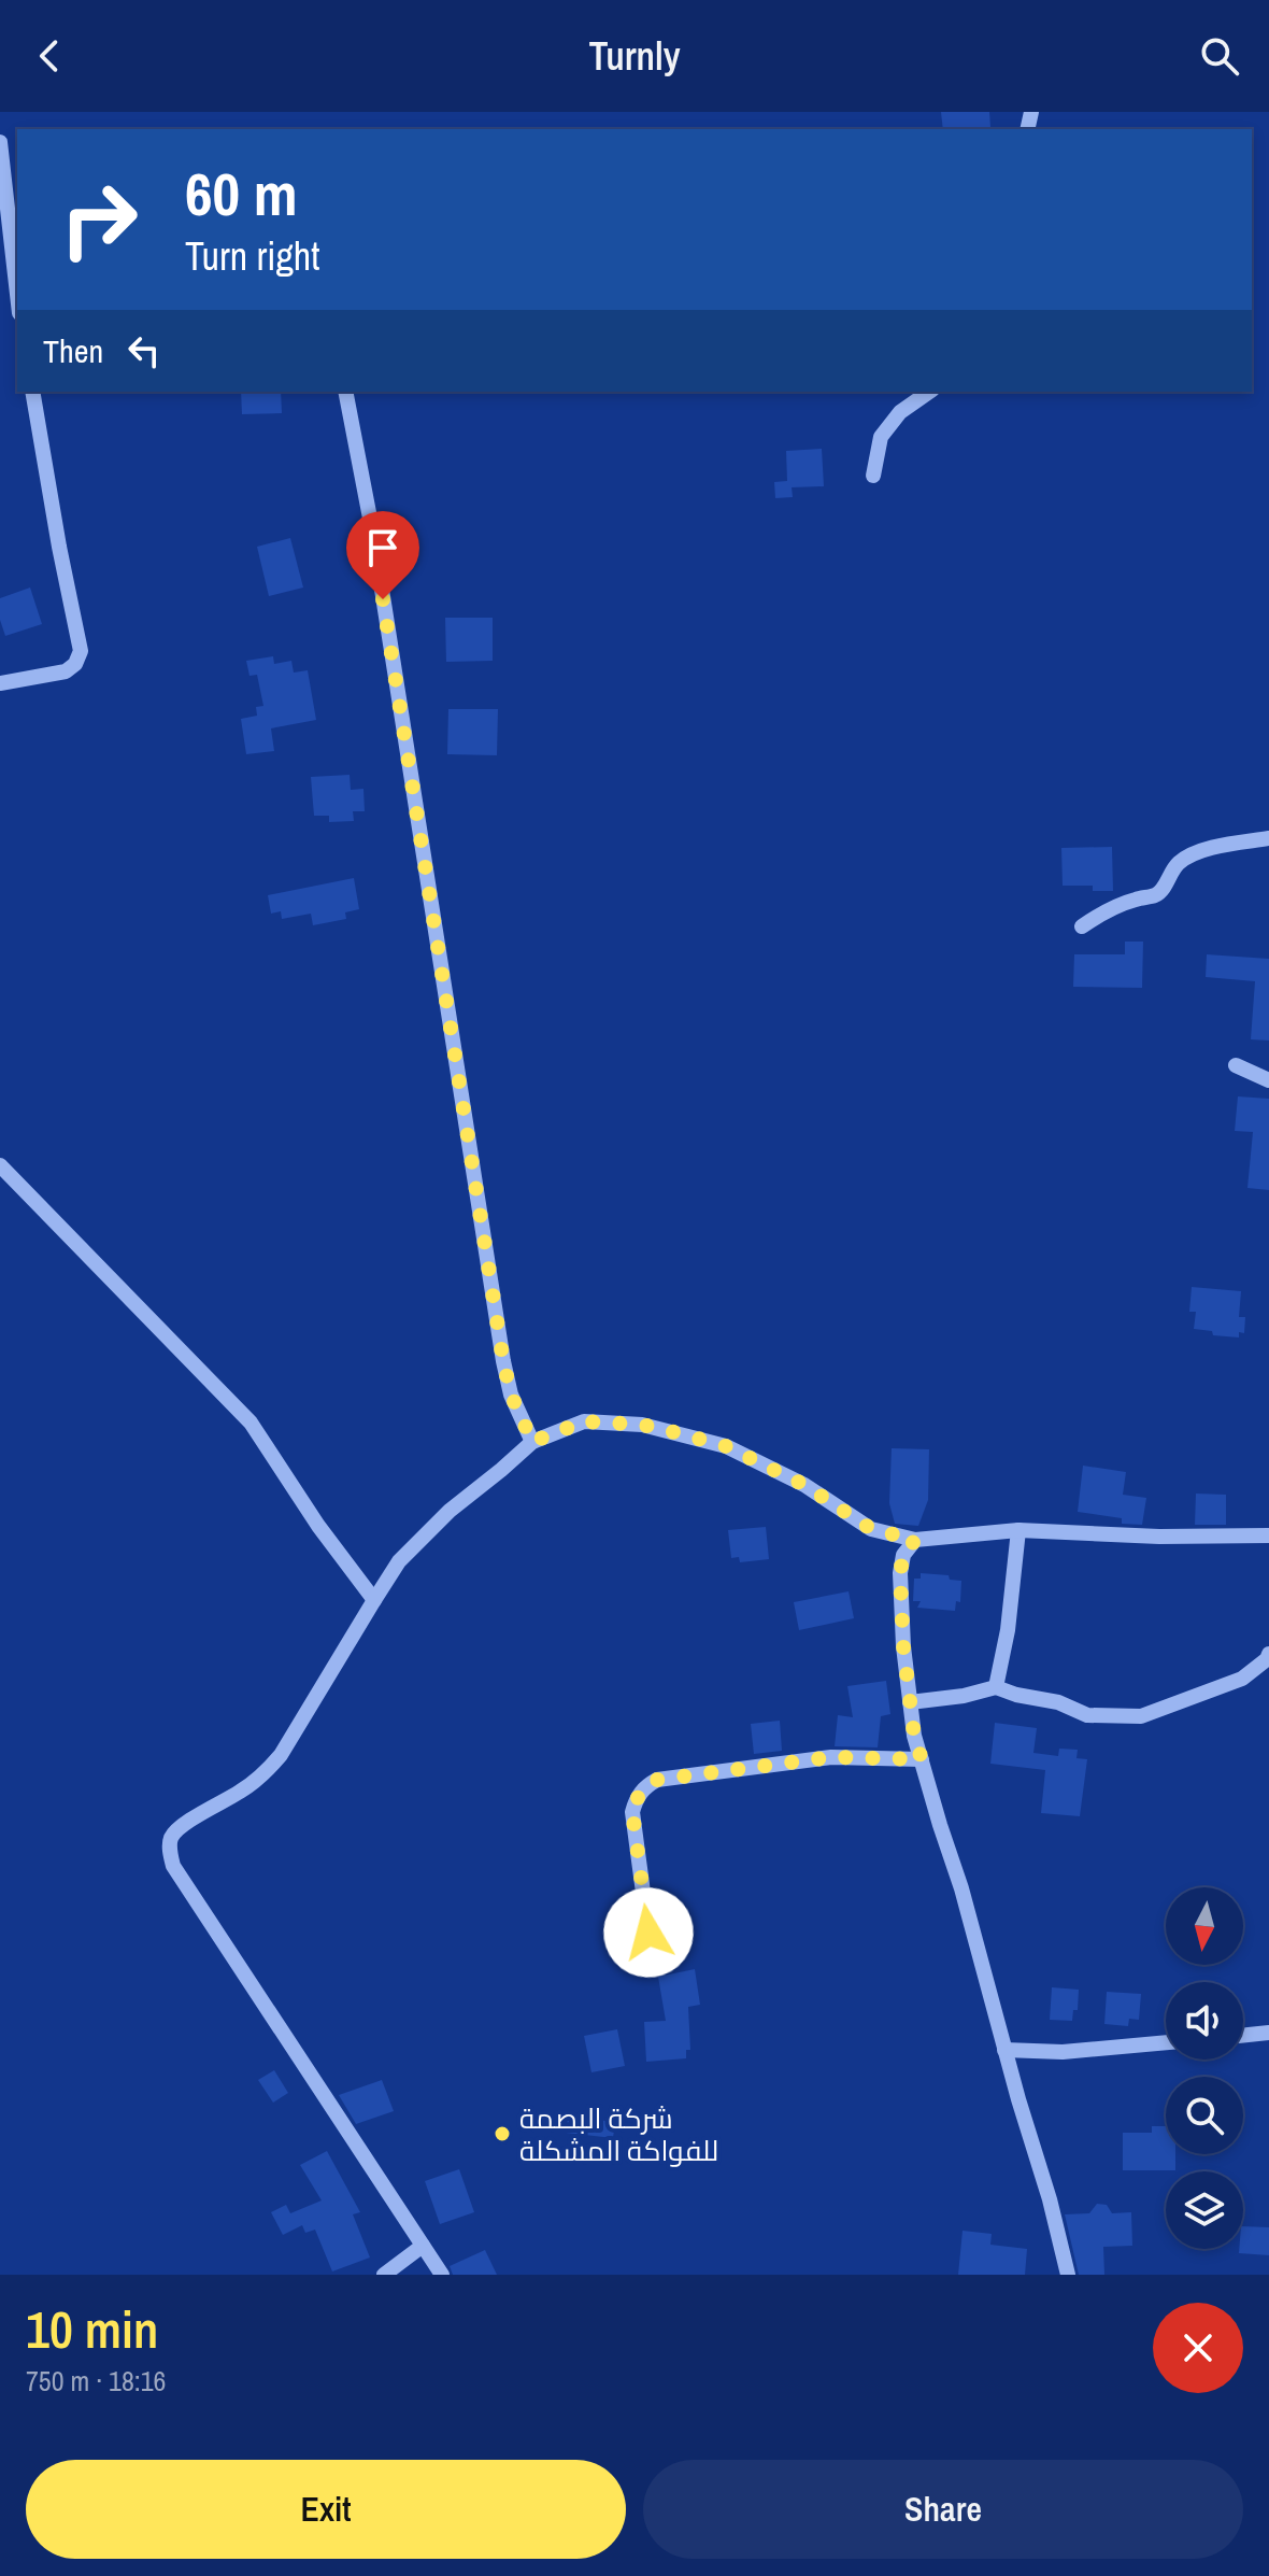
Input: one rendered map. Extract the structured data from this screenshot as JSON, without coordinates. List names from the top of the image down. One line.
{"places":["شركة البصمة للفواكة المشكلة"],"north":"bottom","page":{"header":"Turnly","turn":["60 m","Turn right"],"then":"Then","heading":["10 min","750 m · 18:16"],"buttons":["Exit","Share"]}}
